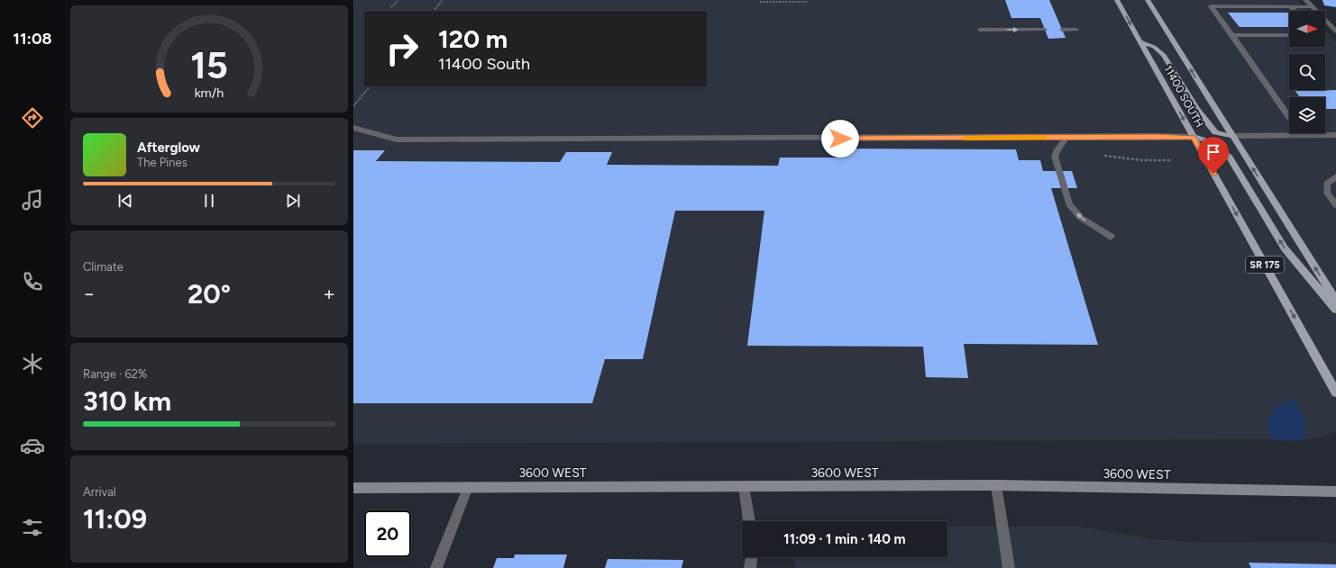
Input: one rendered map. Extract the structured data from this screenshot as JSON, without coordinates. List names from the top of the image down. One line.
{"streets":{"main road":["11400 SOUTH","SR 175","3600 WEST"]},"north":"right","page":{"tabs":"11:08","turn":["120 m","11400 South"],"song":["Afterglow","The Pines"],"tile":["Climate",["Range · 62%","310 km"],["Arrival","11:09"]],"heat":["−","20°","+"],"limit":"20","trip":"11:09 · 1 min · 140 m","gauge":["15","km/h"]}}
